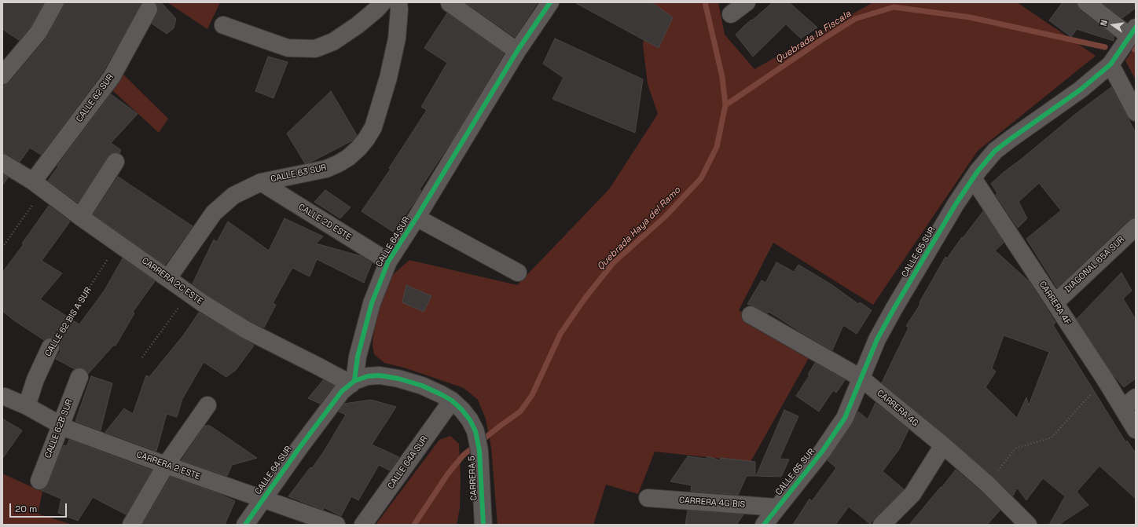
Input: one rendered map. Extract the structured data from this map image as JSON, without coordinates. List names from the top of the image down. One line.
{"streets":{"street":["CALLE 62 SUR","CALLE 63 SUR","CALLE 2D ESTE","CALLE 64 SUR","CALLE 65 SUR","DIAGONAL 65A SUR","CARRERA 2C ESTE","CARRERA 4F","CALLE 62 BIS A SUR","CARRERA 4G","CALLE 62B SUR","CALLE 64A SUR","CARRERA 2 ESTE","CARRERA 5","CARRERA 4G BIS"]},"crossings":[["CALLE 62 SUR","CARRERA 2C ESTE"],["CALLE 63 SUR","CALLE 2D ESTE"],["CALLE 63 SUR","CARRERA 2C ESTE"],["CALLE 2D ESTE","CALLE 64 SUR"],["CALLE 64 SUR","CARRERA 2C ESTE"],["CALLE 64 SUR","CARRERA 2 ESTE"],["CALLE 65 SUR","CARRERA 4F"],["CALLE 65 SUR","CARRERA 4G"],["CALLE 65 SUR","CARRERA 4G BIS"],["DIAGONAL 65A SUR","CARRERA 4F"],["CARRERA 2C ESTE","CALLE 62 BIS A SUR"],["CALLE 62 BIS A SUR","CARRERA 2 ESTE"],["CALLE 62B SUR","CARRERA 2 ESTE"],["CALLE 64A SUR","CARRERA 5"]],"water":["Quebrada la Fiscala","Quebrada Haya del Ramo"],"scale_bar":"20 m","north":"left"}
